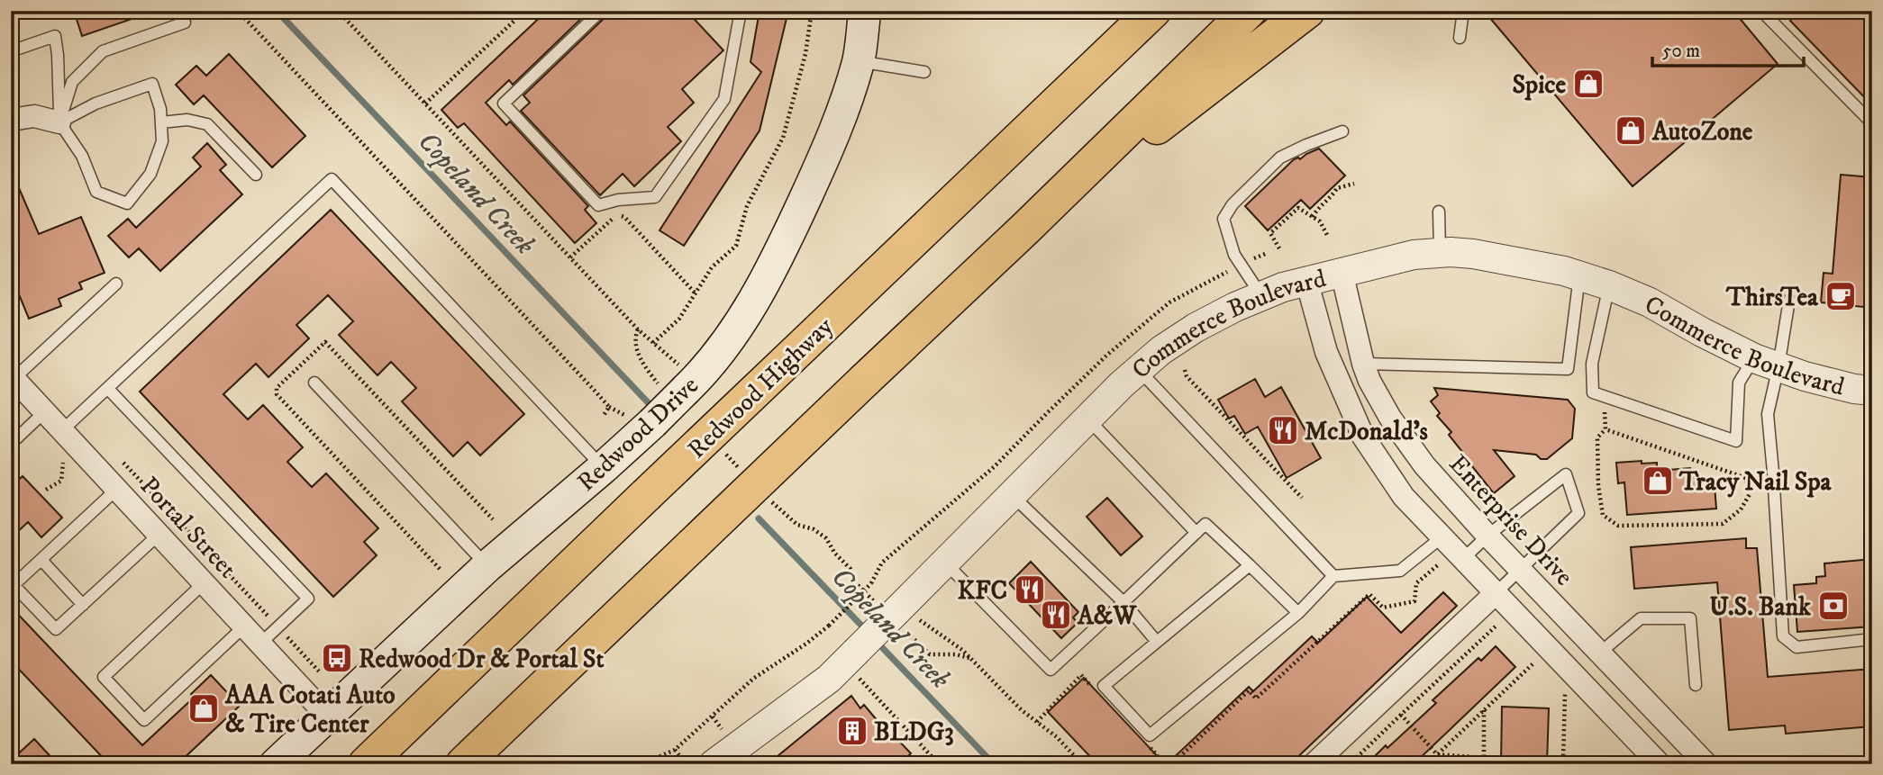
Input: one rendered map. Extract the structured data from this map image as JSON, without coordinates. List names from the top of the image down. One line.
{"streets":{"highway":["Redwood Highway"],"main road":["Redwood Drive"],"street":["Commerce Boulevard","Enterprise Drive","Portal Street"]},"crossings":[["Commerce Boulevard","Enterprise Drive"],["Redwood Drive","Portal Street"]],"water":["Copeland Creek"],"places":{"shop":["Spice","AutoZone","Tracy Nail Spa","AAA Cotati Auto & Tire Center"],"cafe":["ThirsTea"],"restaurant":["McDonald's","KFC","A&W"],"bank":["U.S. Bank"],"bus stop":["Redwood Dr & Portal St"],"building":["BLDG3"]},"scale_bar":"50 m"}
